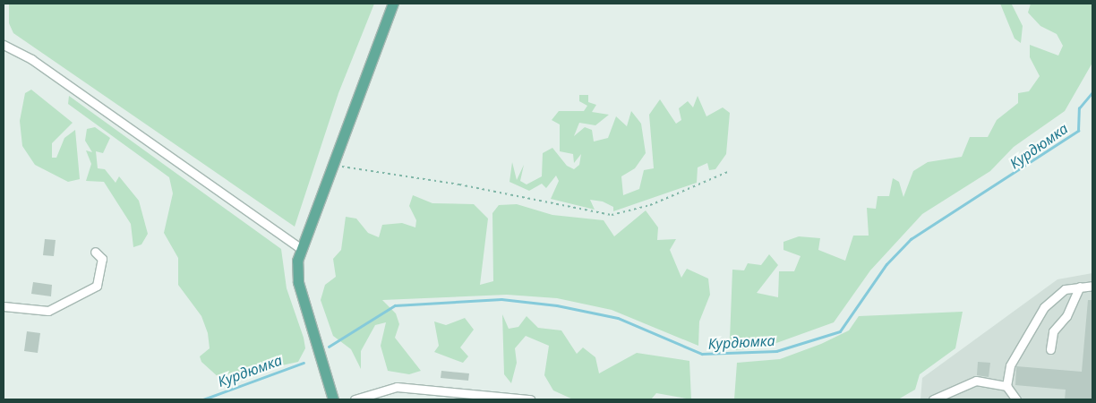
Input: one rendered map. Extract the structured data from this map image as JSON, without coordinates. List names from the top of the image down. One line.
{"water":["Курдюмка"]}
